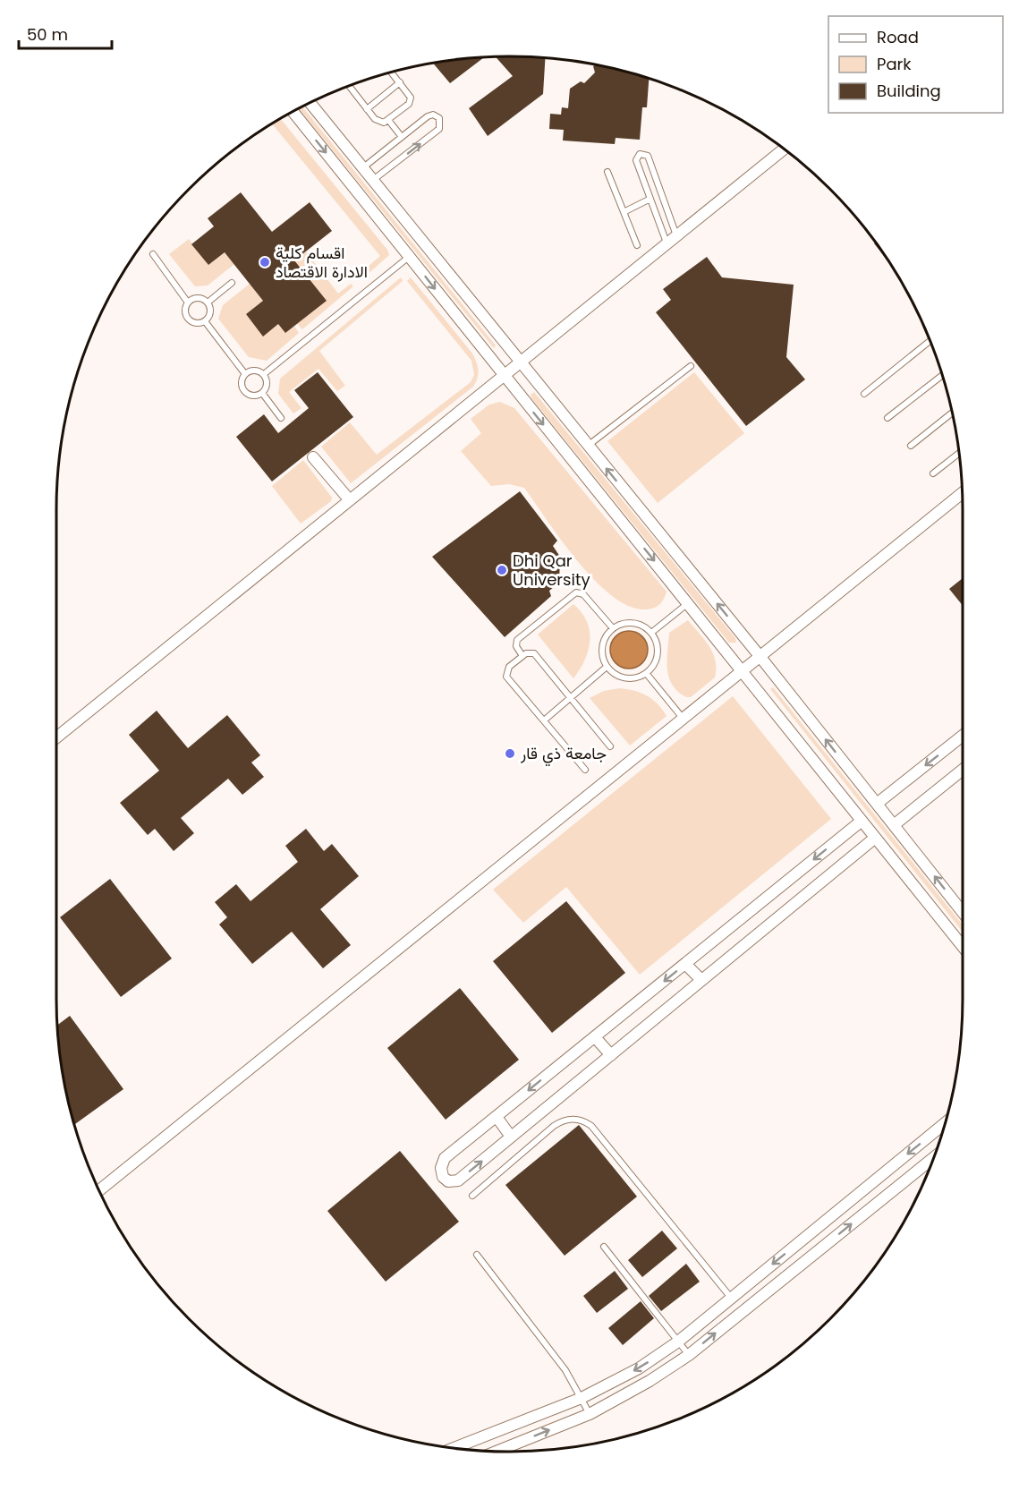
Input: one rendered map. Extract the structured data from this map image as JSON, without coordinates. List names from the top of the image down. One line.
{"places":["اقسام كلية الادارة الاقتصاد","Dhi Qar University","جامعة ذي قار"],"legend":["Road","Park","Building"],"scale_bar":"50 m"}
